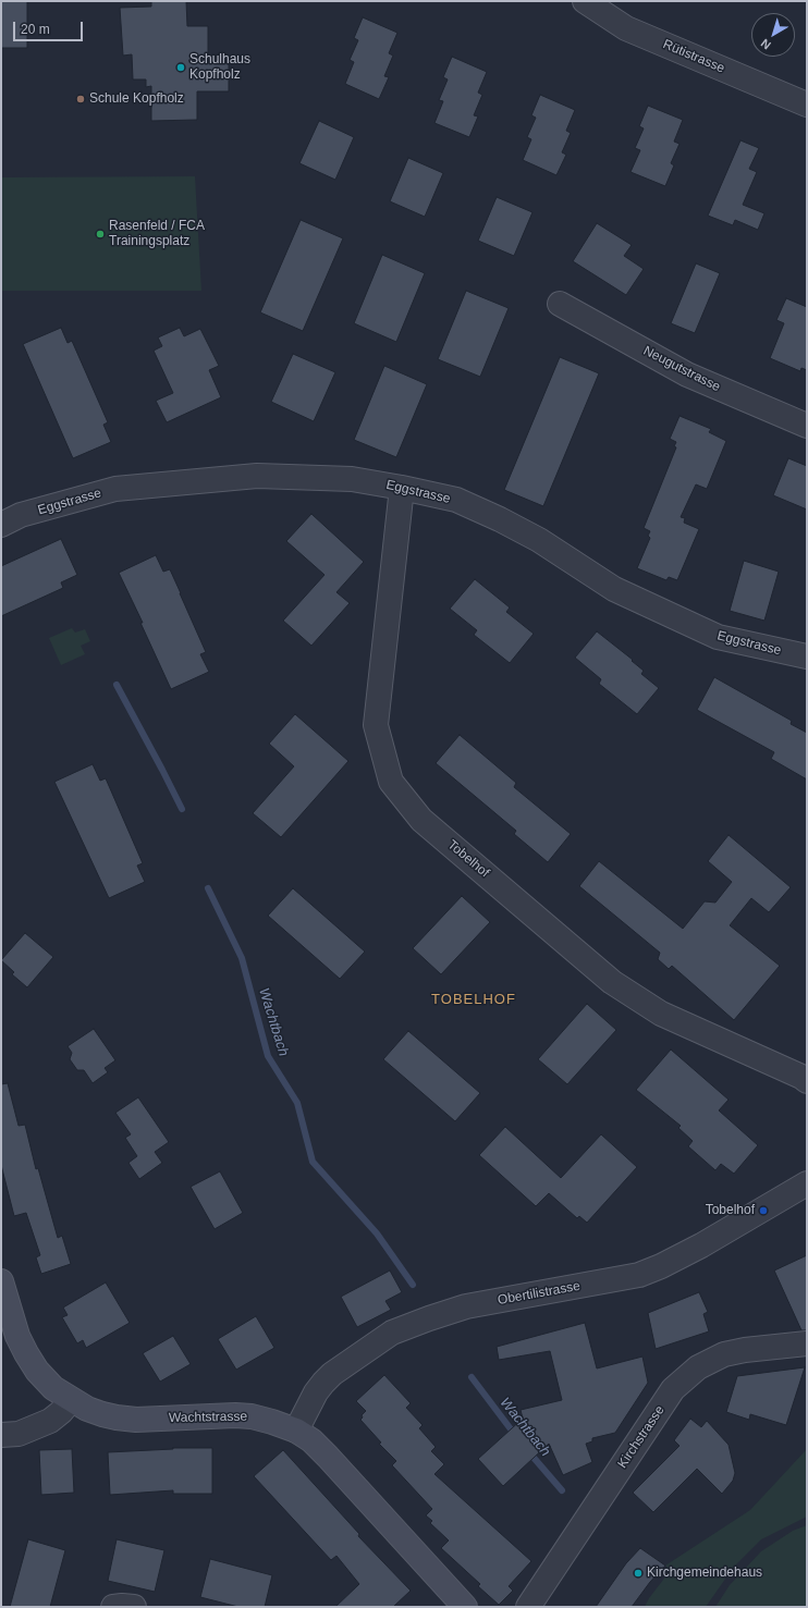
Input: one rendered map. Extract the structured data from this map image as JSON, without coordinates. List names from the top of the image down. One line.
{"streets":{"main road":["Wachtstrasse"],"street":["Rütistrasse","Neugutstrasse","Eggstrasse","Tobelhof","Obertilistrasse","Kirchstrasse"]},"crossings":[["Eggstrasse","Tobelhof"],["Obertilistrasse","Wachtstrasse"]],"districts":["TOBELHOF"],"water":["Wachtbach"],"places":["Schulhaus Kopfholz","Schule Kopfholz","Rasenfeld / FCA Trainingsplatz","Tobelhof","Kirchgemeindehaus"],"scale_bar":"20 m","north":"bottom left"}
